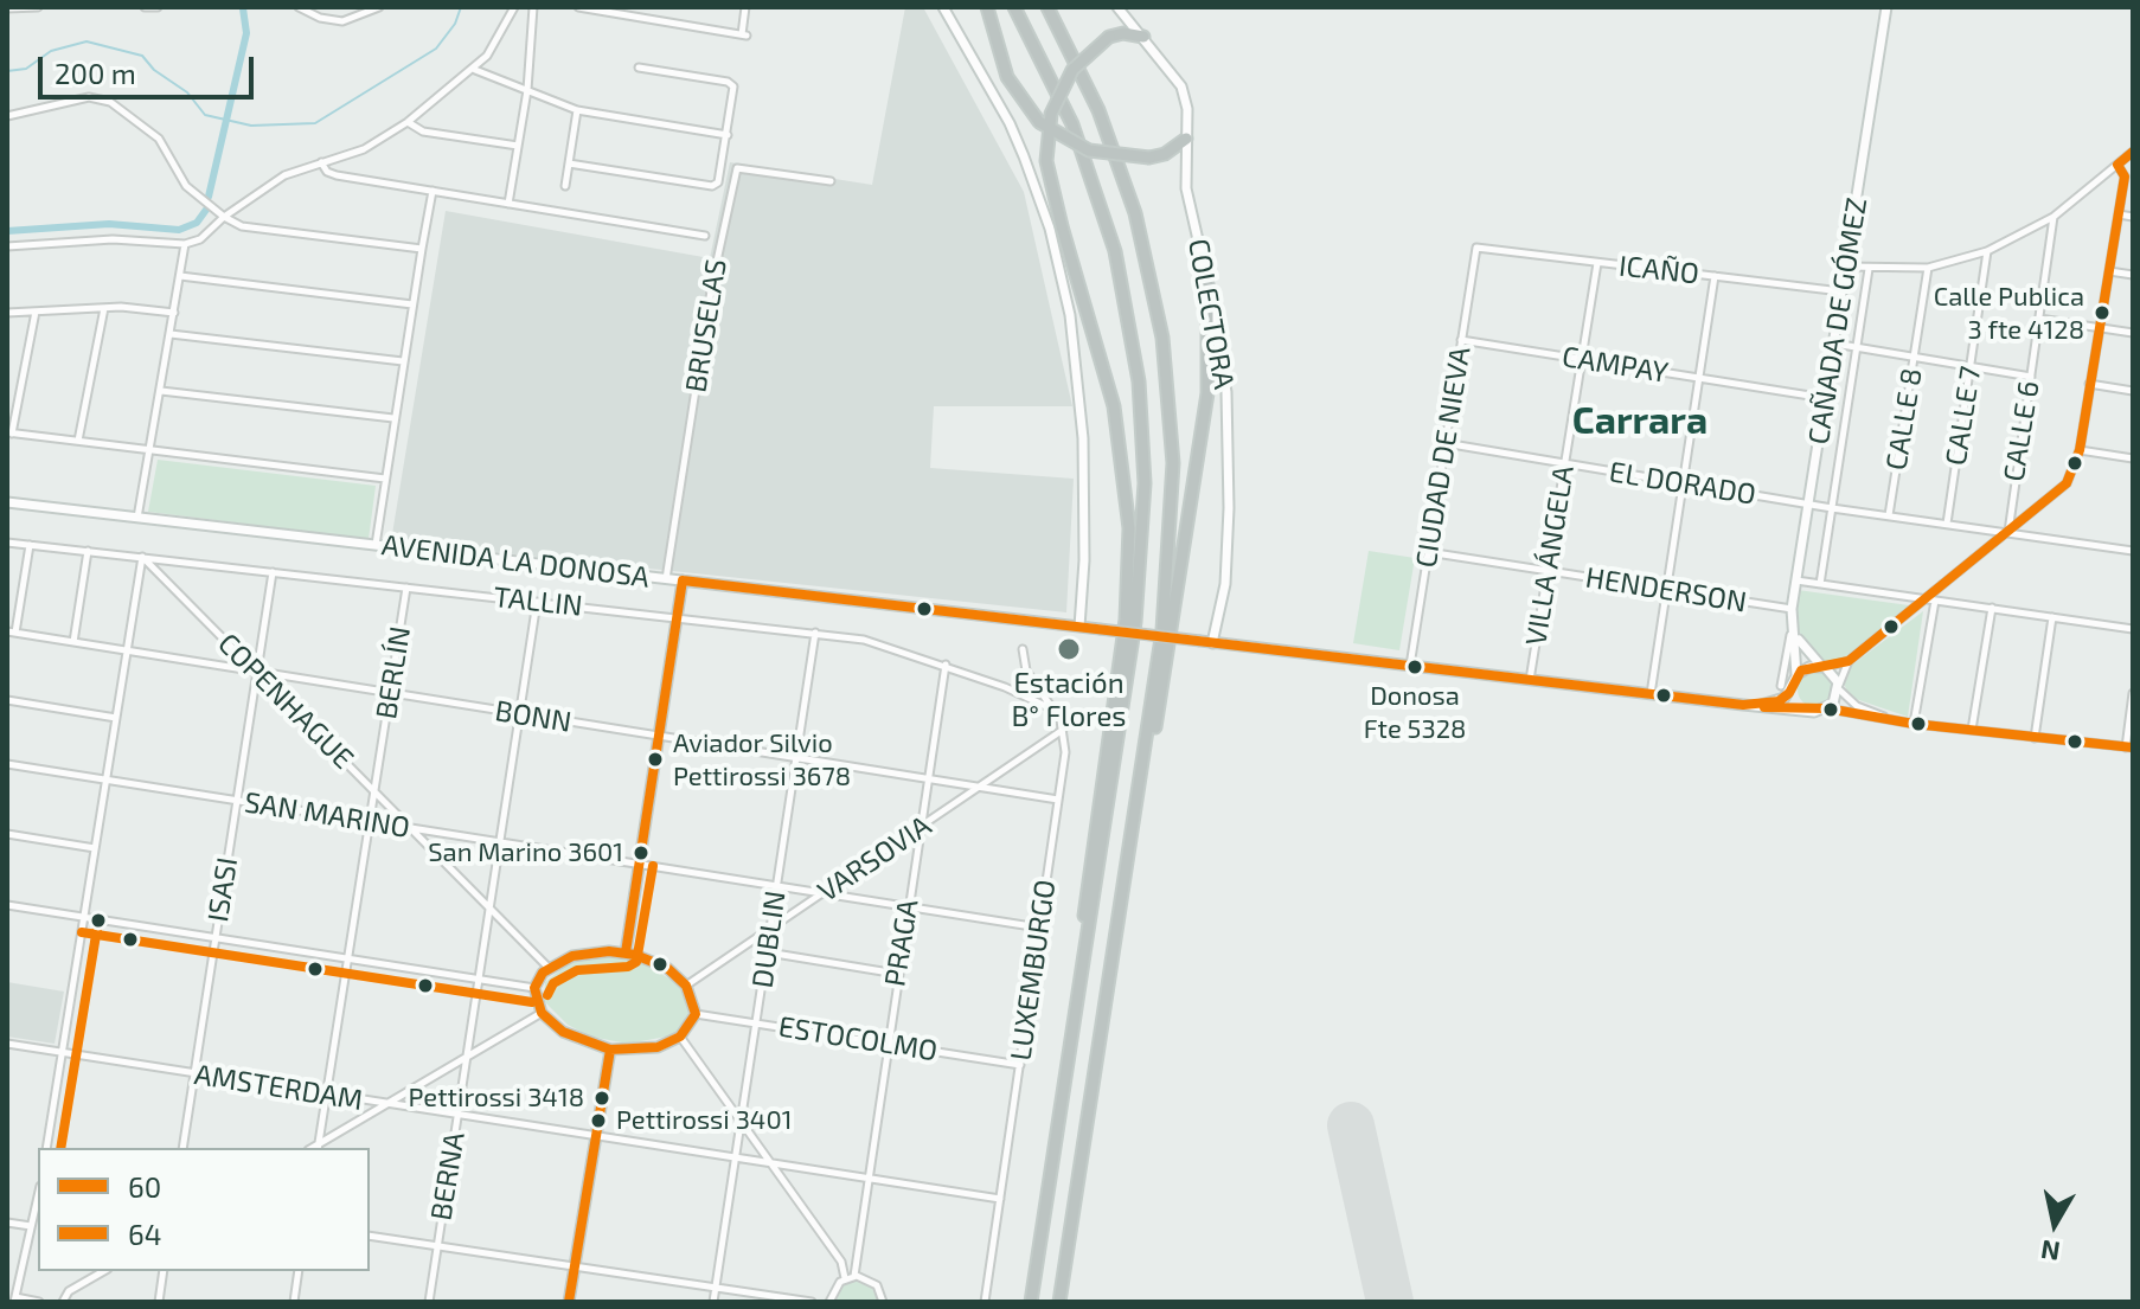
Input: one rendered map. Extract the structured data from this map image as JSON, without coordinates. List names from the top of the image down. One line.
{"streets":{"main road":["COLECTORA","CAÑADA DE GÓMEZ","AVENIDA LA DONOSA"],"street":["ICAÑO","BRUSELAS","CAMPAY","CALLE 7","CALLE 8","CALLE 6","CIUDAD DE NIEVA","EL DORADO","VILLA ÁNGELA","HENDERSON","TALLIN","BERLÍN","COPENHAGUE","BONN","SAN MARINO","VARSOVIA","ISASI","DUBLIN","PRAGA","LUXEMBURGO","ESTOCOLMO","AMSTERDAM","BERNA"]},"crossings":[["ICAÑO","CAÑADA DE GÓMEZ"],["ICAÑO","CIUDAD DE NIEVA"],["ICAÑO","VILLA ÁNGELA"],["COLECTORA","AVENIDA LA DONOSA"],["CAÑADA DE GÓMEZ","CAMPAY"],["CAÑADA DE GÓMEZ","EL DORADO"],["CAÑADA DE GÓMEZ","AVENIDA LA DONOSA"],["CAÑADA DE GÓMEZ","HENDERSON"],["BRUSELAS","AVENIDA LA DONOSA"],["CAMPAY","CIUDAD DE NIEVA"],["CAMPAY","VILLA ÁNGELA"],["CALLE 7","EL DORADO"],["CALLE 8","EL DORADO"],["CALLE 6","EL DORADO"],["CIUDAD DE NIEVA","EL DORADO"],["CIUDAD DE NIEVA","AVENIDA LA DONOSA"],["CIUDAD DE NIEVA","HENDERSON"],["EL DORADO","VILLA ÁNGELA"],["VILLA ÁNGELA","AVENIDA LA DONOSA"],["VILLA ÁNGELA","HENDERSON"],["TALLIN","BERLÍN"],["TALLIN","COPENHAGUE"],["TALLIN","ISASI"],["TALLIN","DUBLIN"],["TALLIN","PRAGA"],["TALLIN","LUXEMBURGO"],["TALLIN","BERNA"],["BERLÍN","COPENHAGUE"],["BERLÍN","BONN"],["BERLÍN","SAN MARINO"],["BERLÍN","AMSTERDAM"],["COPENHAGUE","BONN"],["COPENHAGUE","SAN MARINO"],["COPENHAGUE","VARSOVIA"],["COPENHAGUE","ISASI"],["COPENHAGUE","ESTOCOLMO"],["COPENHAGUE","BERNA"],["BONN","VARSOVIA"],["BONN","ISASI"],["BONN","DUBLIN"],["BONN","PRAGA"],["BONN","LUXEMBURGO"],["BONN","BERNA"],["SAN MARINO","VARSOVIA"],["SAN MARINO","ISASI"],["SAN MARINO","DUBLIN"],["SAN MARINO","PRAGA"],["SAN MARINO","LUXEMBURGO"],["SAN MARINO","BERNA"],["VARSOVIA","DUBLIN"],["VARSOVIA","PRAGA"],["VARSOVIA","LUXEMBURGO"],["VARSOVIA","ESTOCOLMO"],["ISASI","AMSTERDAM"],["DUBLIN","ESTOCOLMO"],["DUBLIN","AMSTERDAM"],["PRAGA","ESTOCOLMO"],["PRAGA","AMSTERDAM"],["LUXEMBURGO","ESTOCOLMO"],["LUXEMBURGO","AMSTERDAM"],["AMSTERDAM","BERNA"]],"districts":["Carrara"],"places":["Calle Publica 3 fte 4128","Estación B° Flores","Donosa Fte 5328","Aviador Silvio Pettirossi 3678","San Marino 3601","Pettirossi 3418","Pettirossi 3401"],"lines":["transit line 60","transit line 64"],"legend":["60","64"],"scale_bar":"200 m","north":"bottom"}
